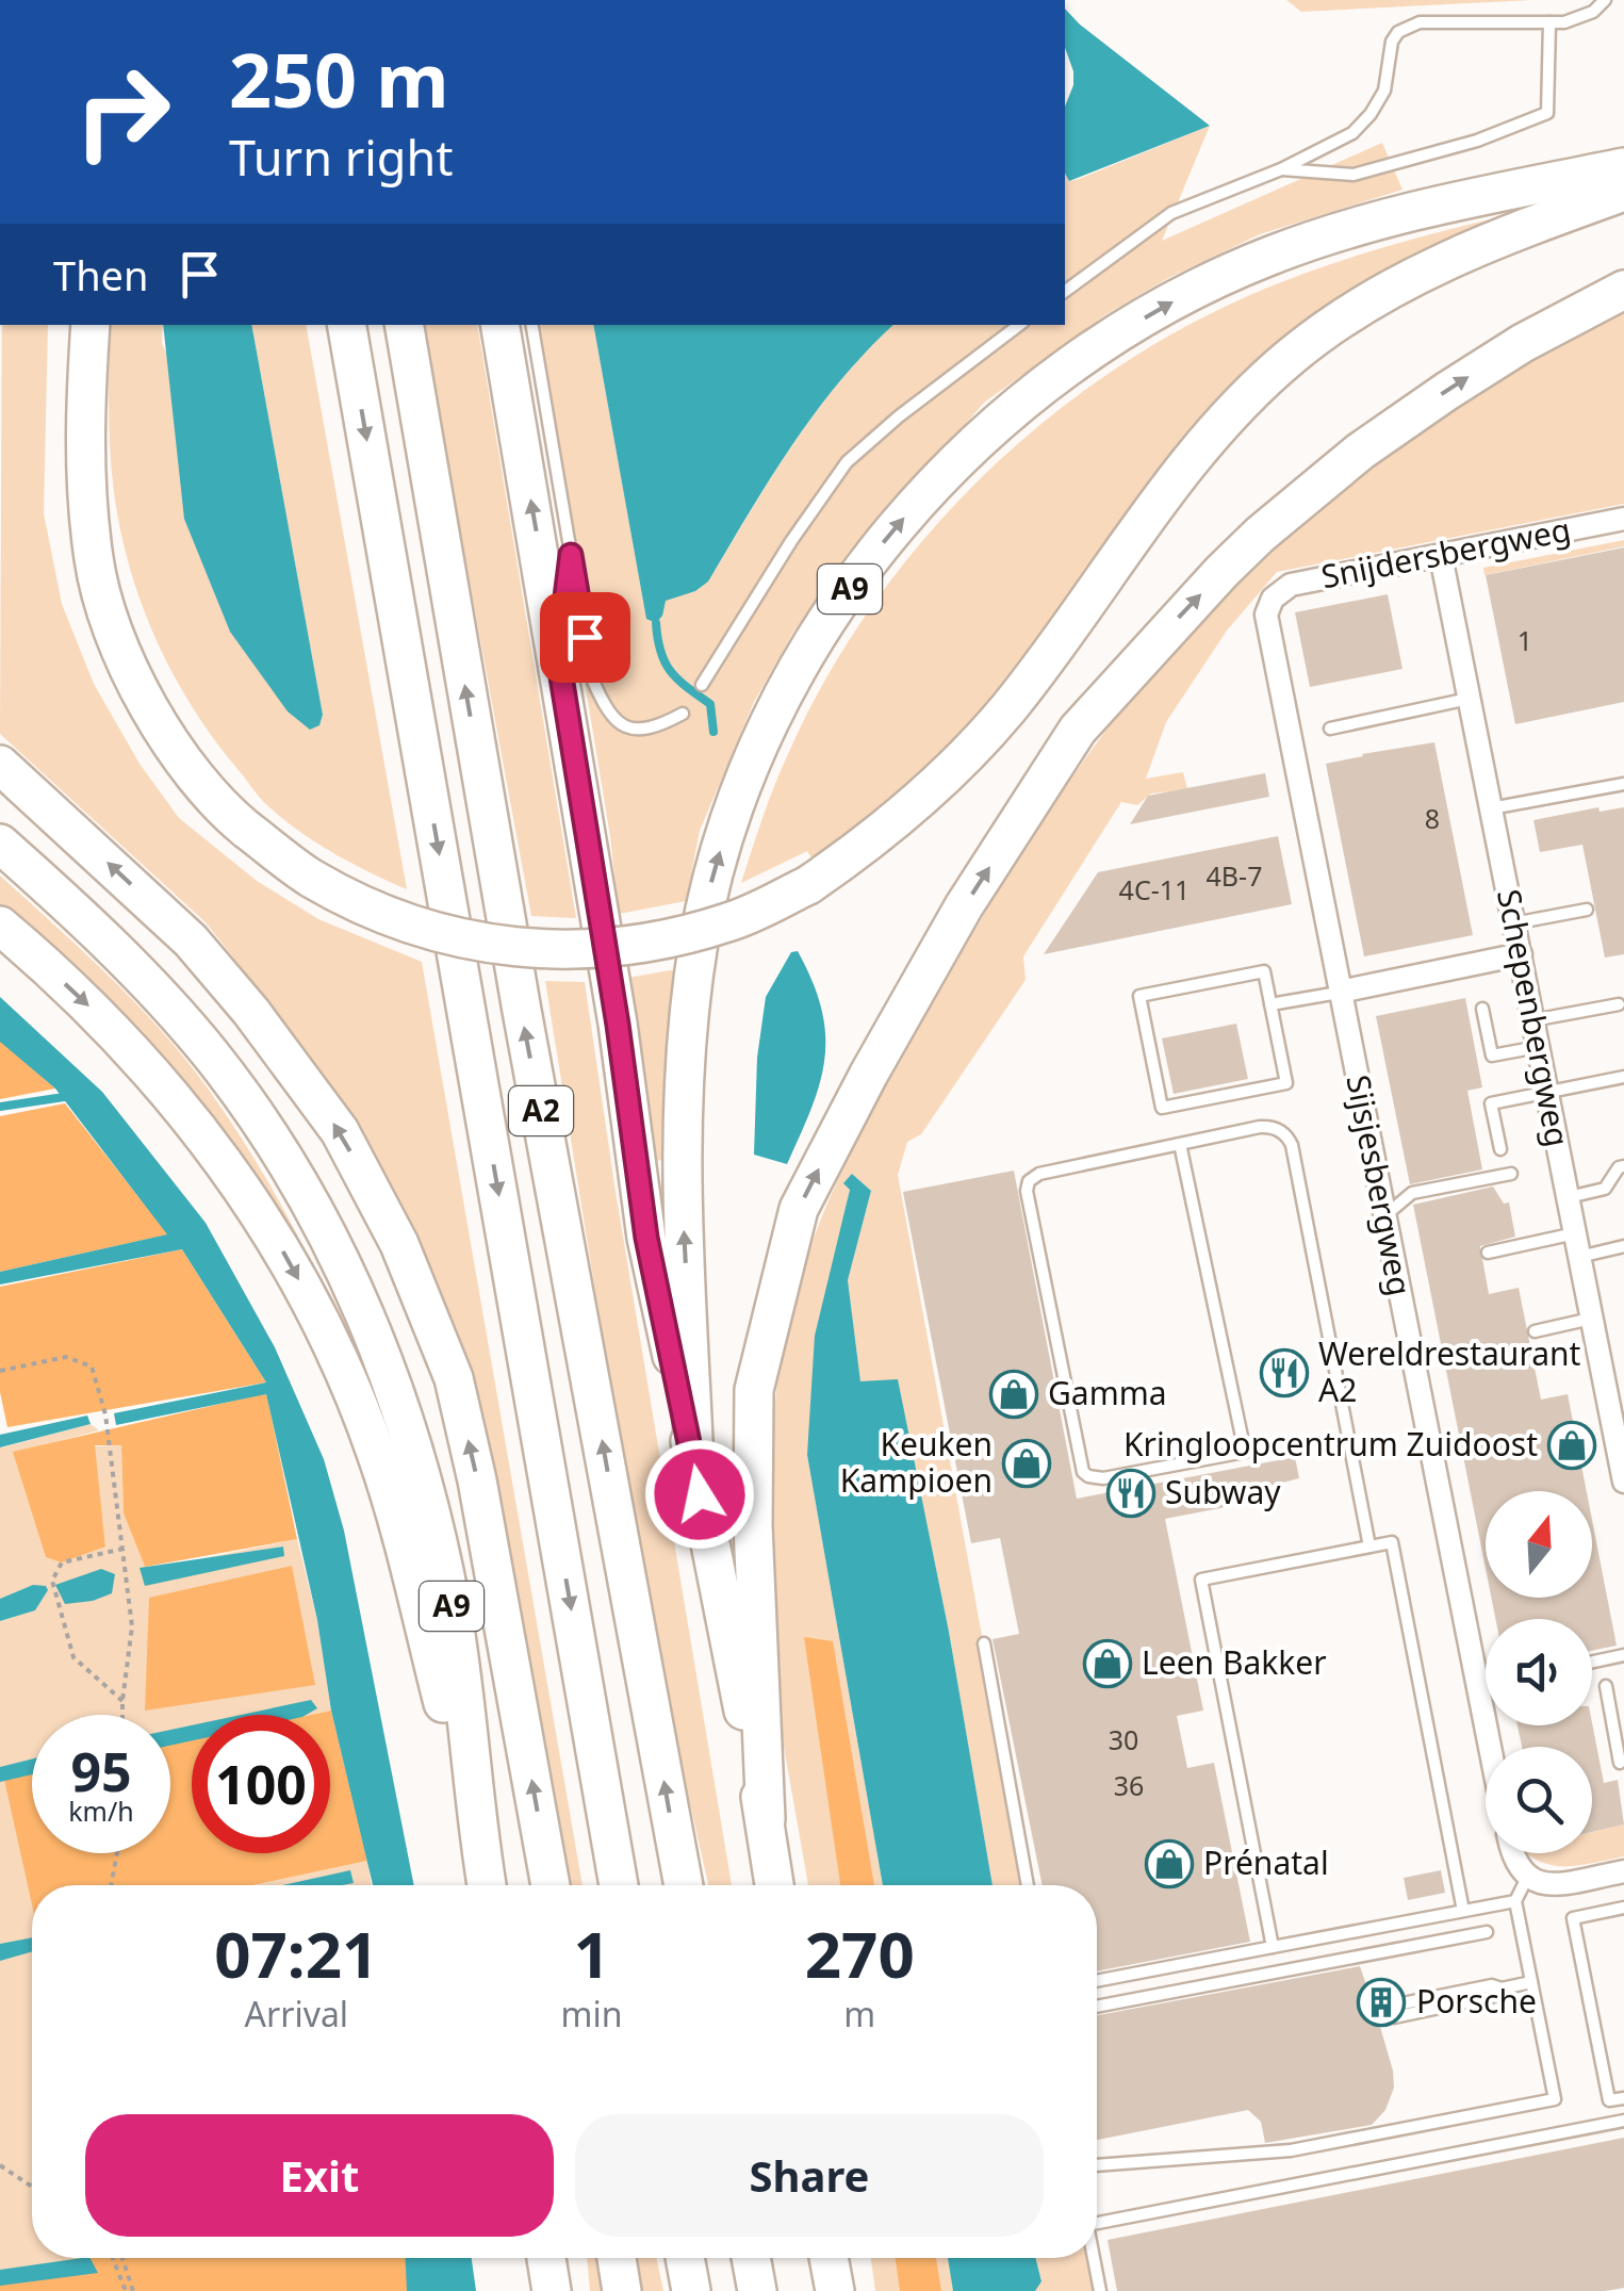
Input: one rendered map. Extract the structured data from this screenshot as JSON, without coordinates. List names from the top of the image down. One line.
{"streets":{"highway":["A9","A2"],"street":["Snijdersbergweg","Schepenbergweg","Sijsjesbergweg"]},"crossings":[["Snijdersbergweg","Schepenbergweg"],["Snijdersbergweg","Sijsjesbergweg"]],"places":{"restaurant":["Wereldrestaurant A2","Subway"],"shop":["Gamma","Kringloopcentrum Zuidoost","Keuken Kampioen","Leen Bakker","Prénatal"],"building":["Porsche"]},"house_numbers":["1","8","4B-7","4C-11","30","36"],"north":"top","page":{"turn":["250 m","Turn right"],"then":"Then","speed":"95 km/h","limit":"100","eta":["07:21","Arrival","1","min","270","m"],"buttons":["Exit","Share"]}}
